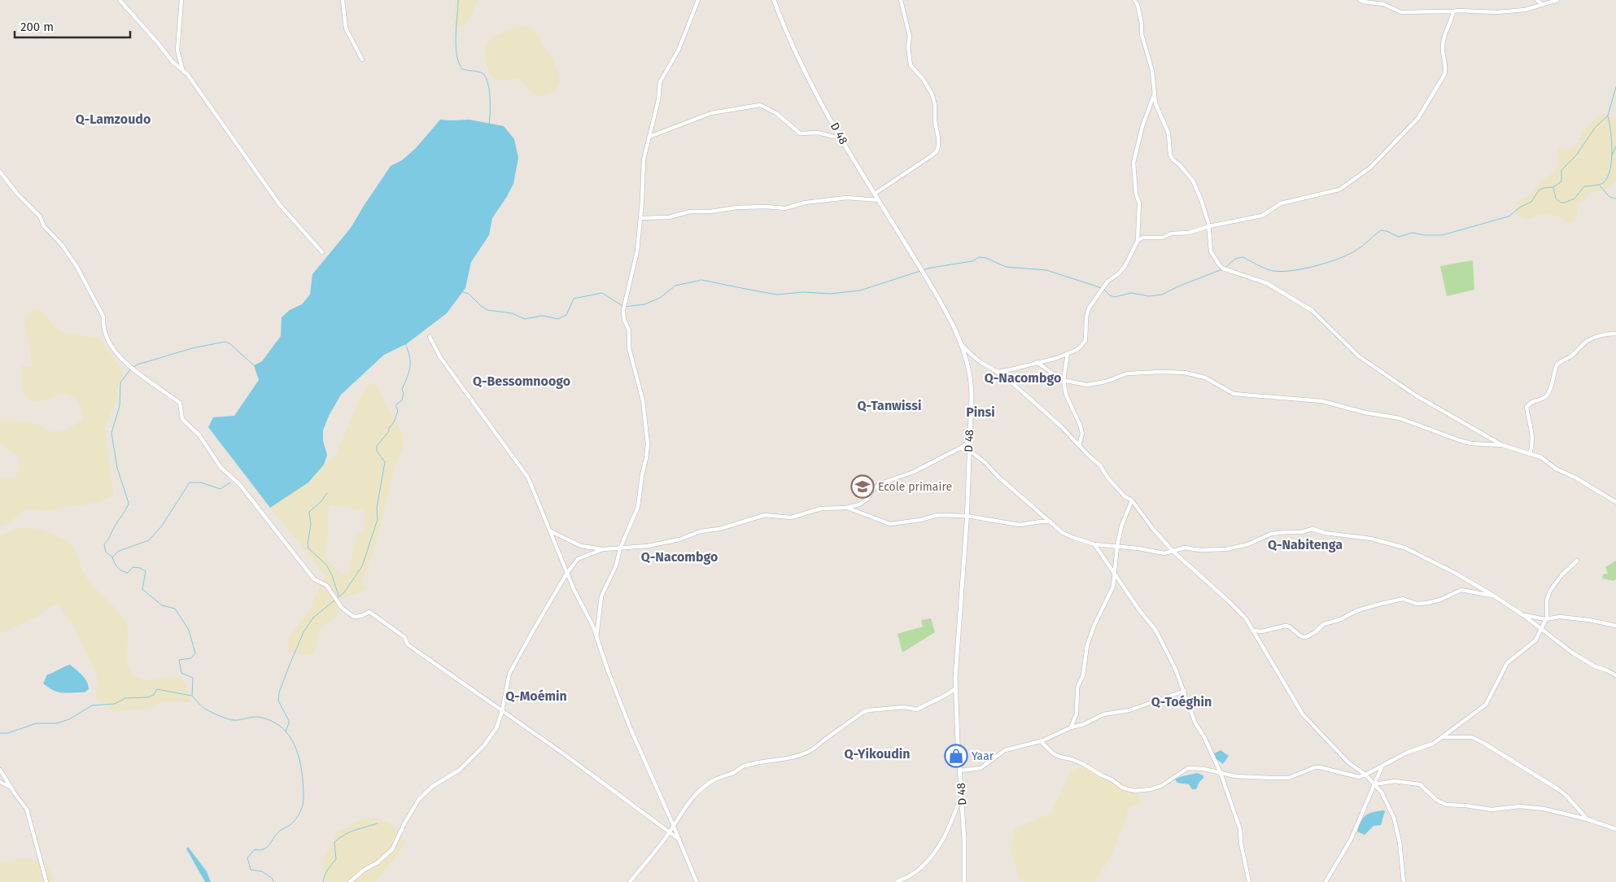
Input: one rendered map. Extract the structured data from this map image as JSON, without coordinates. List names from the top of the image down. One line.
{"streets":{"street":["D 48"]},"districts":["Q-Lamzoudo","Q-Nacombgo","Q-Bessomnoogo","Q-Tanwissi","Pinsi","Q-Nabitenga","Q-Nacombgo","Q-Moémin","Q-Toéghin","Q-Yikoudin"],"places":{"school or university":["Ecole primaire"],"shop":["Yaar"]},"scale_bar":"200 m"}
